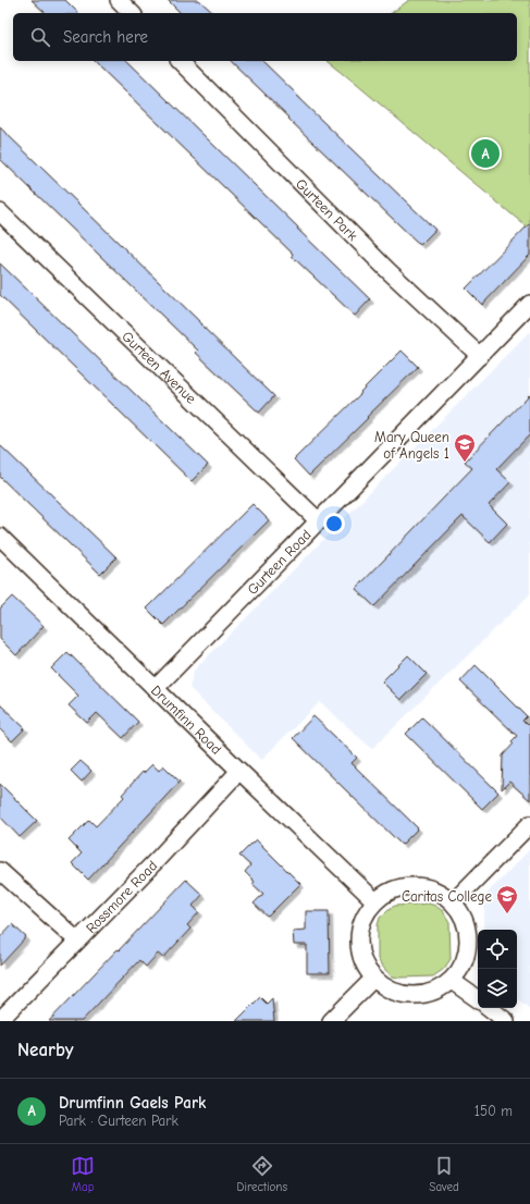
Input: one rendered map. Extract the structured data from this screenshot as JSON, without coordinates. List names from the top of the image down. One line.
{"streets":{"street":["Gurteen Park","Gurteen Avenue","Gurteen Road","Drumfinn Road","Rossmore Road"]},"crossings":[["Gurteen Park","Gurteen Road"],["Gurteen Avenue","Gurteen Road"],["Gurteen Road","Drumfinn Road"],["Drumfinn Road","Rossmore Road"]],"places":{"school or university":["Mary Queen of Angels 1","Caritas College"]},"page":{"search":"Search here","pins":"A","heading":"Nearby","list":[{"mark":"A","name":"Drumfinn Gaels Park","note":"Park · Gurteen Park","value":"150 m"}],"nav":["Map","Directions","Saved"]}}
